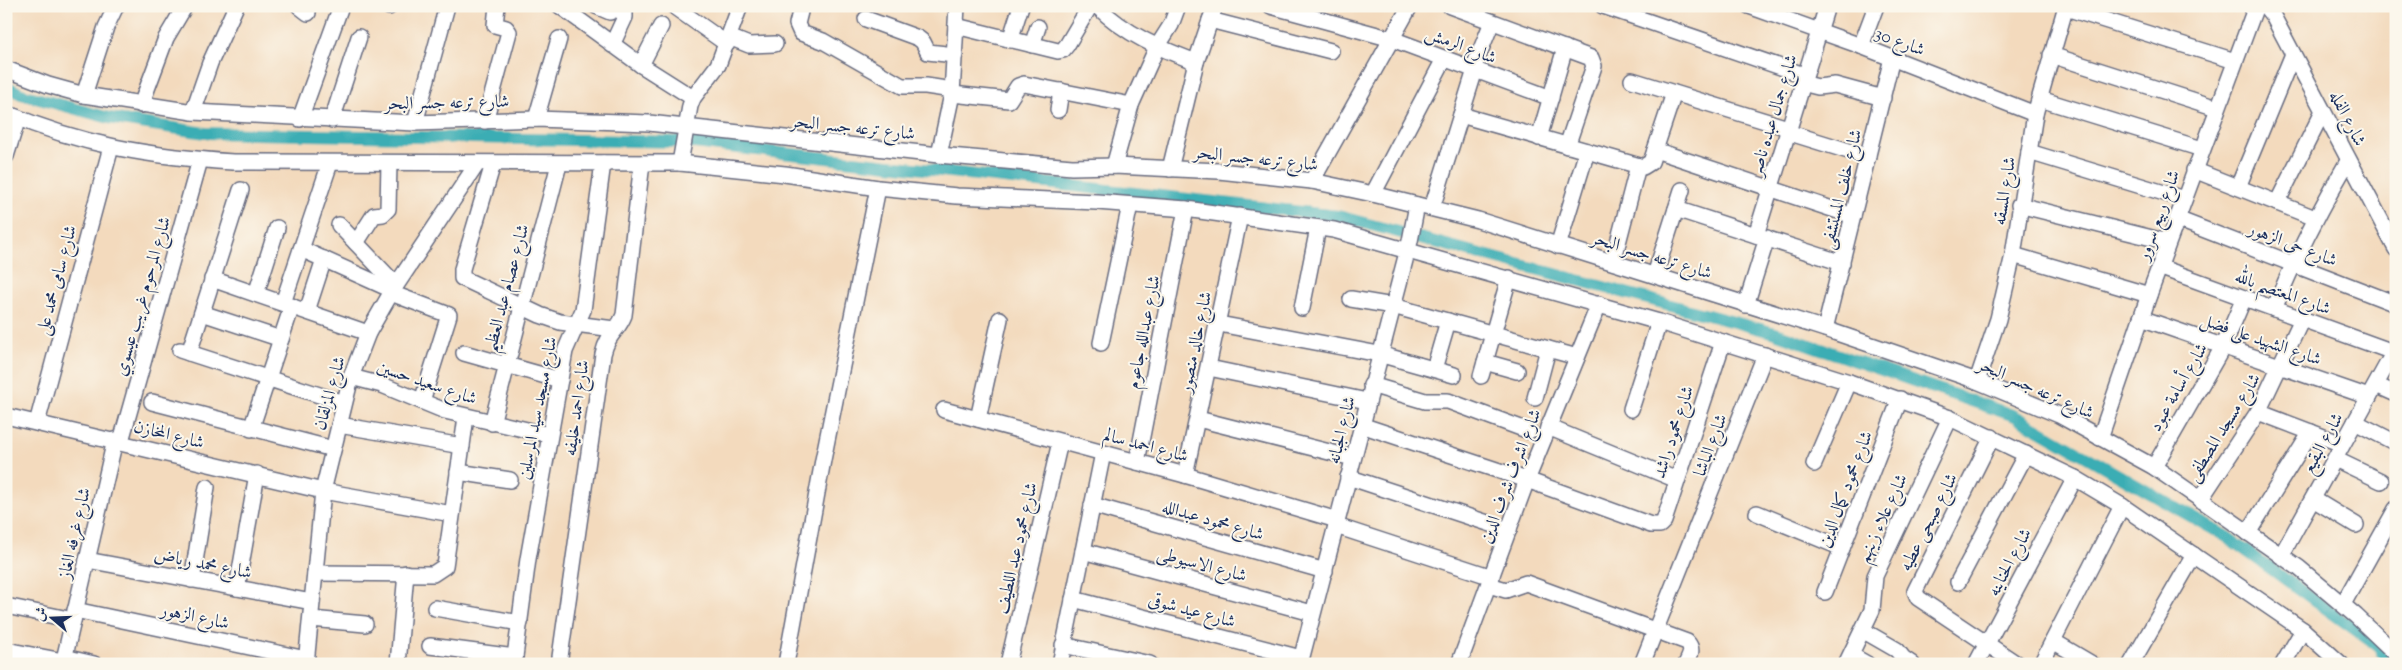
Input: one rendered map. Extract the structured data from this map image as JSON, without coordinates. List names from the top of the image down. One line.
{"streets":{"street":["شارع 30","شارع الرمش","شارع ترعه جسر البحر","شارع جمال عبده ناصر","شارع الفله","شارع خلف المستشفى","شارع المسقه","شارع ربيع سرور","شارع حى الزهور","شارع سامى محمد على","شارع عصام عبد العظيم","شارع المعتصم بالله","شارع المرحوم غريب عيسوي","شارع عبدالله جاعوم","شارع الشهيد على فضل","شارع خالد منصور","شارع سعيد حسين","شارع أسامة عبود","شارع المزلقان","شارع مسجد سيد المرسلين","شارع احمد خليفه","شارع مسجد المصطفى","شارع الجبانه","شارع محمود راشد","شارع المخازن","شارع البقيع","شارع احمد سالم","شارع الباشا","شارع اشرف شرف الدين","شارع محمود كمال الدين","شارع علاء زينهم","شارع محمود عبدالله","شارع صبحى عطيه","شارع غرفه الغاز","شارع محمود عبد اللطيف","شارع الحناينه","شارع محمد رياض","شارع الاسيوطى","شارع عيد شوقى","شارع الزهور"]},"crossings":[["شارع 30","شارع جمال عبده ناصر"],["شارع 30","شارع خلف المستشفى"],["شارع 30","شارع المسقه"],["شارع الرمش","شارع الجبانه"],["شارع ترعه جسر البحر","شارع جمال عبده ناصر"],["شارع ترعه جسر البحر","شارع خلف المستشفى"],["شارع ترعه جسر البحر","شارع المسقه"],["شارع ترعه جسر البحر","شارع ربيع سرور"],["شارع ترعه جسر البحر","شارع أسامة عبود"],["شارع ترعه جسر البحر","شارع مسجد المصطفى"],["شارع ترعه جسر البحر","شارع الجبانه"],["شارع ترعه جسر البحر","شارع البقيع"],["شارع ربيع سرور","شارع حى الزهور"],["شارع ربيع سرور","شارع المعتصم بالله"],["شارع ربيع سرور","شارع الشهيد على فضل"],["شارع سامى محمد على","شارع المخازن"],["شارع عصام عبد العظيم","شارع سعيد حسين"],["شارع المعتصم بالله","شارع أسامة عبود"],["شارع المعتصم بالله","شارع مسجد المصطفى"],["شارع المعتصم بالله","شارع البقيع"],["شارع المرحوم غريب عيسوي","شارع المخازن"],["شارع المرحوم غريب عيسوي","شارع غرفه الغاز"],["شارع عبدالله جاعوم","شارع احمد سالم"],["شارع الشهيد على فضل","شارع أسامة عبود"],["شارع الشهيد على فضل","شارع مسجد المصطفى"],["شارع الشهيد على فضل","شارع البقيع"],["شارع خالد منصور","شارع احمد سالم"],["شارع سعيد حسين","شارع المزلقان"],["شارع سعيد حسين","شارع مسجد سيد المرسلين"],["شارع المزلقان","شارع المخازن"],["شارع المزلقان","شارع محمد رياض"],["شارع المزلقان","شارع الزهور"],["شارع الجبانه","شارع احمد سالم"],["شارع الجبانه","شارع محمود عبدالله"],["شارع الجبانه","شارع الاسيوطى"],["شارع الجبانه","شارع عيد شوقى"],["شارع محمود راشد","شارع اشرف شرف الدين"],["شارع المخازن","شارع غرفه الغاز"],["شارع احمد سالم","شارع الباشا"],["شارع احمد سالم","شارع اشرف شرف الدين"],["شارع احمد سالم","شارع محمود عبد اللطيف"],["شارع صبحى عطيه","شارع الحناينه"],["شارع غرفه الغاز","شارع محمد رياض"],["شارع غرفه الغاز","شارع الزهور"]],"north":"left"}
